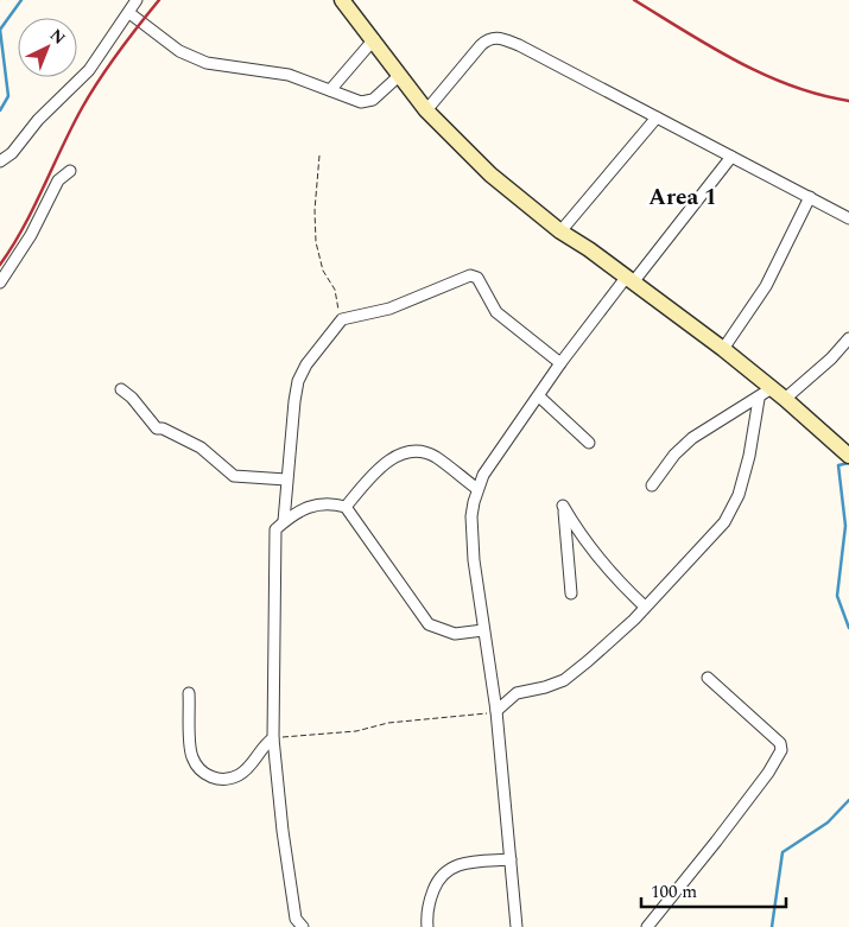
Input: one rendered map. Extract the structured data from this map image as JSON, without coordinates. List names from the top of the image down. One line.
{"districts":["Area 1"],"scale_bar":"100 m","north":"top right"}
